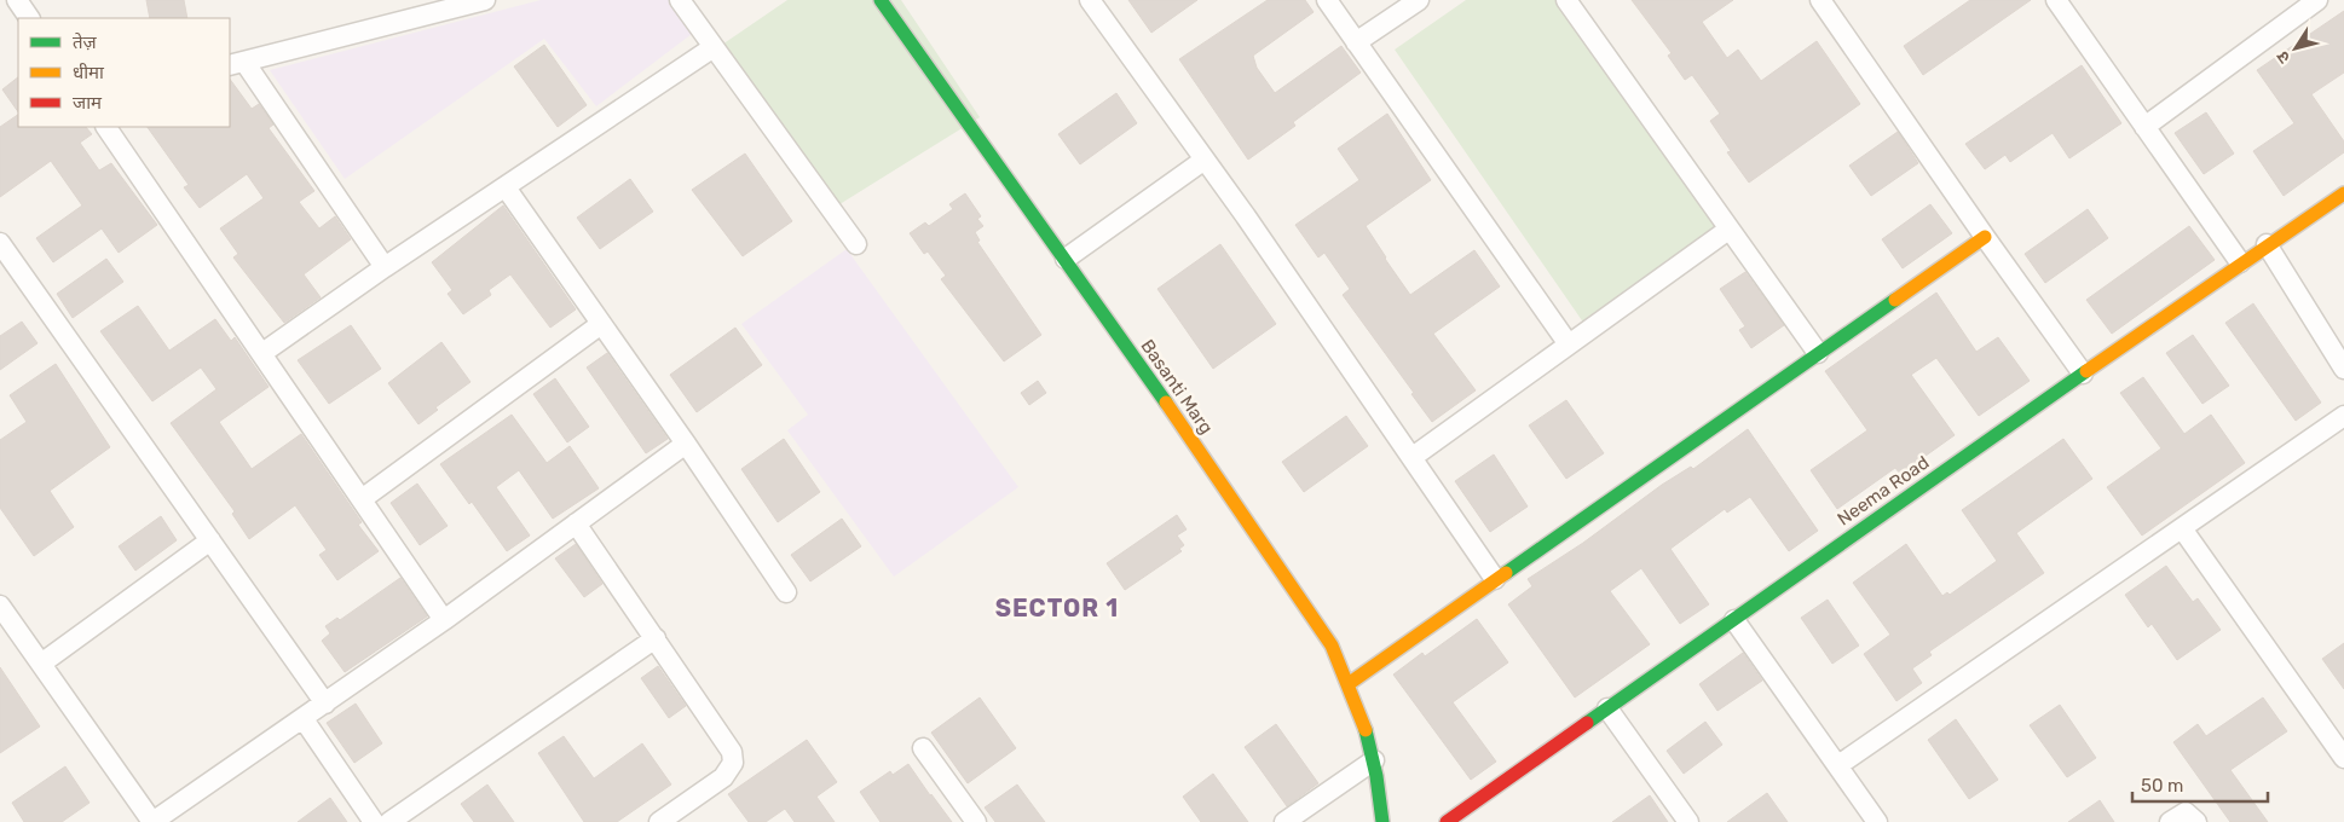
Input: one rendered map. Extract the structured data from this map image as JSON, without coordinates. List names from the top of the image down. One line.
{"streets":{"street":["Basanti Marg","Neema Road"]},"districts":["SECTOR 1"],"legend":["तेज़","धीमा","जाम"],"scale_bar":"50 m","north":"bottom left"}
